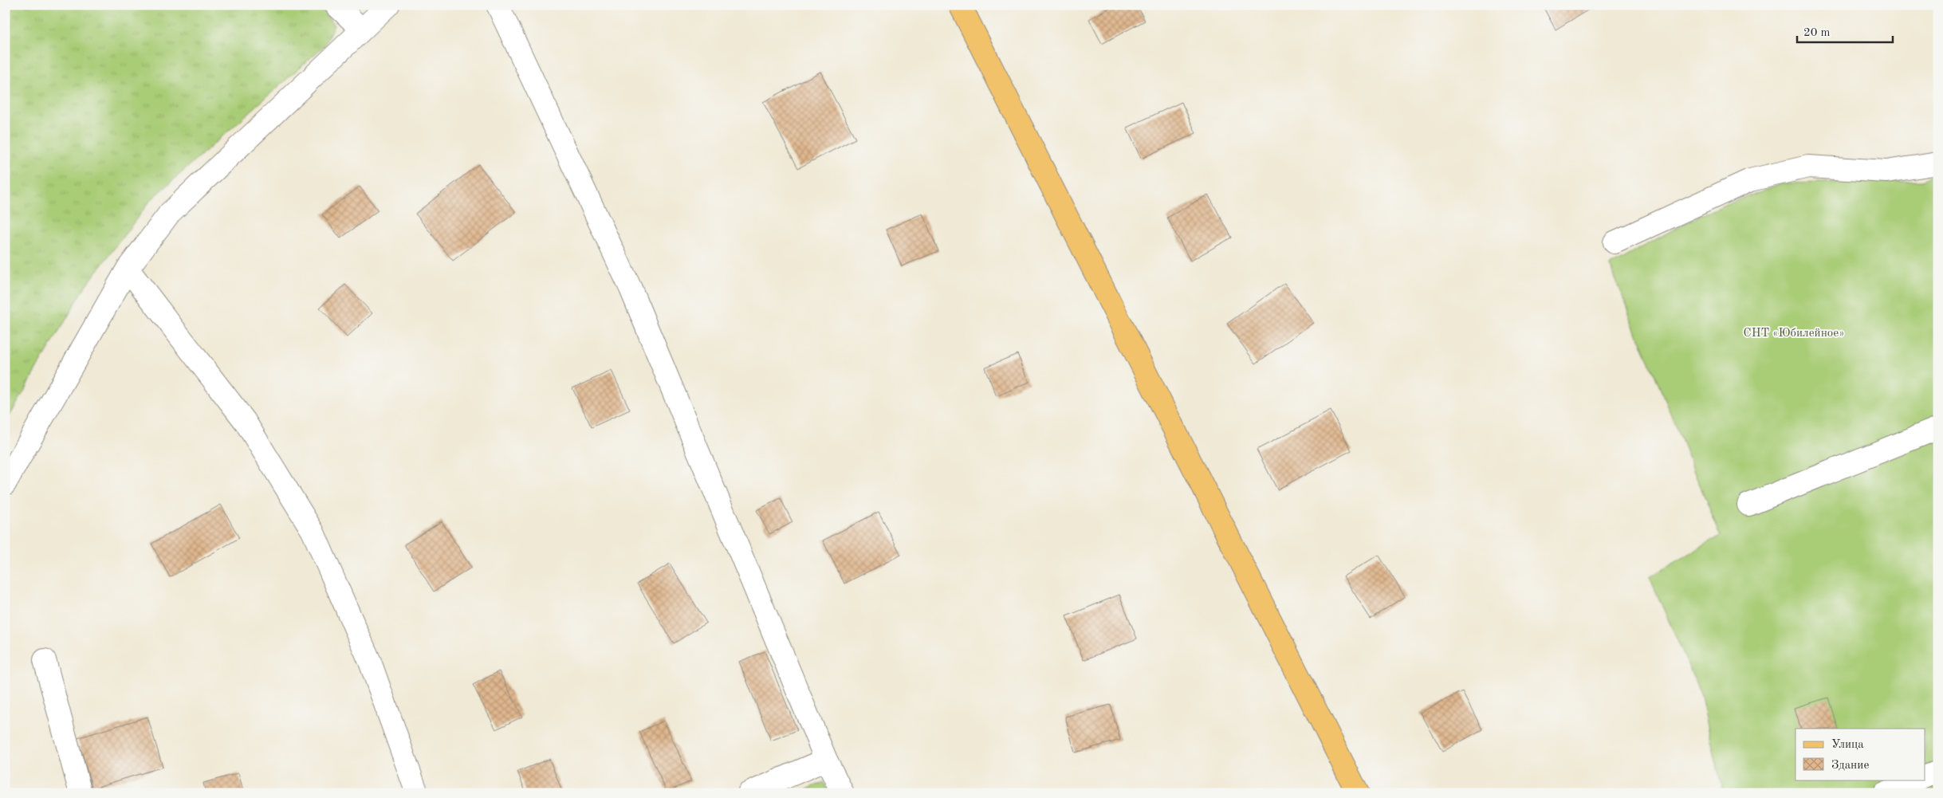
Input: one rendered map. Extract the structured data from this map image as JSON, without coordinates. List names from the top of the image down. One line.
{"parks":["СНТ «Юбилейное»"],"legend":["Улица","Здание"],"scale_bar":"20 m"}
